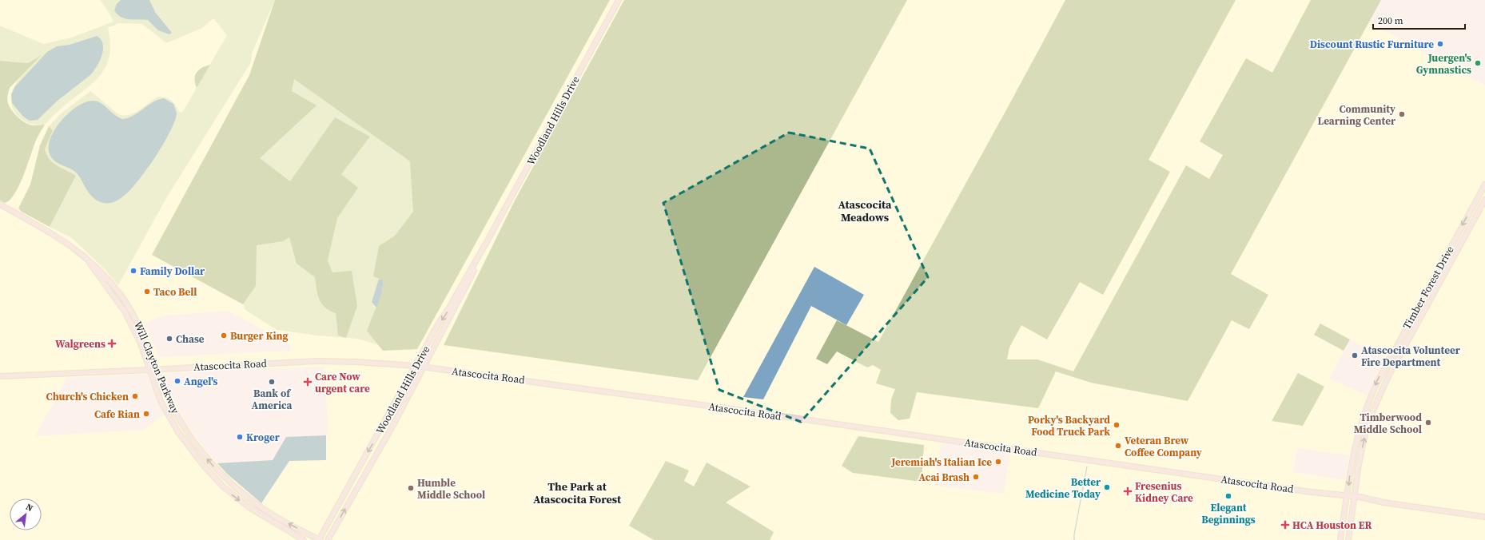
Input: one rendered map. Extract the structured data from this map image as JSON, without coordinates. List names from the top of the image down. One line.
{"streets":{"main road":["Woodland Hills Drive","Timber Forest Drive","Atascocita Road","Will Clayton Parkway"]},"crossings":[["Woodland Hills Drive","Atascocita Road"],["Woodland Hills Drive","Will Clayton Parkway"],["Timber Forest Drive","Atascocita Road"],["Atascocita Road","Will Clayton Parkway"]],"districts":["Atascocita Meadows","The Park at Atascocita Forest"],"places":{"other":["Discount Rustic Furniture","Juergen's Gymnastics","Community Learning Center","Family Dollar","Taco Bell","Burger King","Chase","Atascocita Volunteer Fire Department","Angel's","Bank of America","Church's Chicken","Cafe Rian","Timberwood Middle School","Porky's Backyard Food Truck Park","Kroger","Veteran Brew Coffee Company","Jeremiah's Italian Ice","Acai Brash","Better Medicine Today","Humble Middle School","Elegant Beginnings"],"health":["Walgreens","Care Now urgent care","Fresenius Kidney Care","HCA Houston ER"]},"scale_bar":"200 m","north":"top right"}
